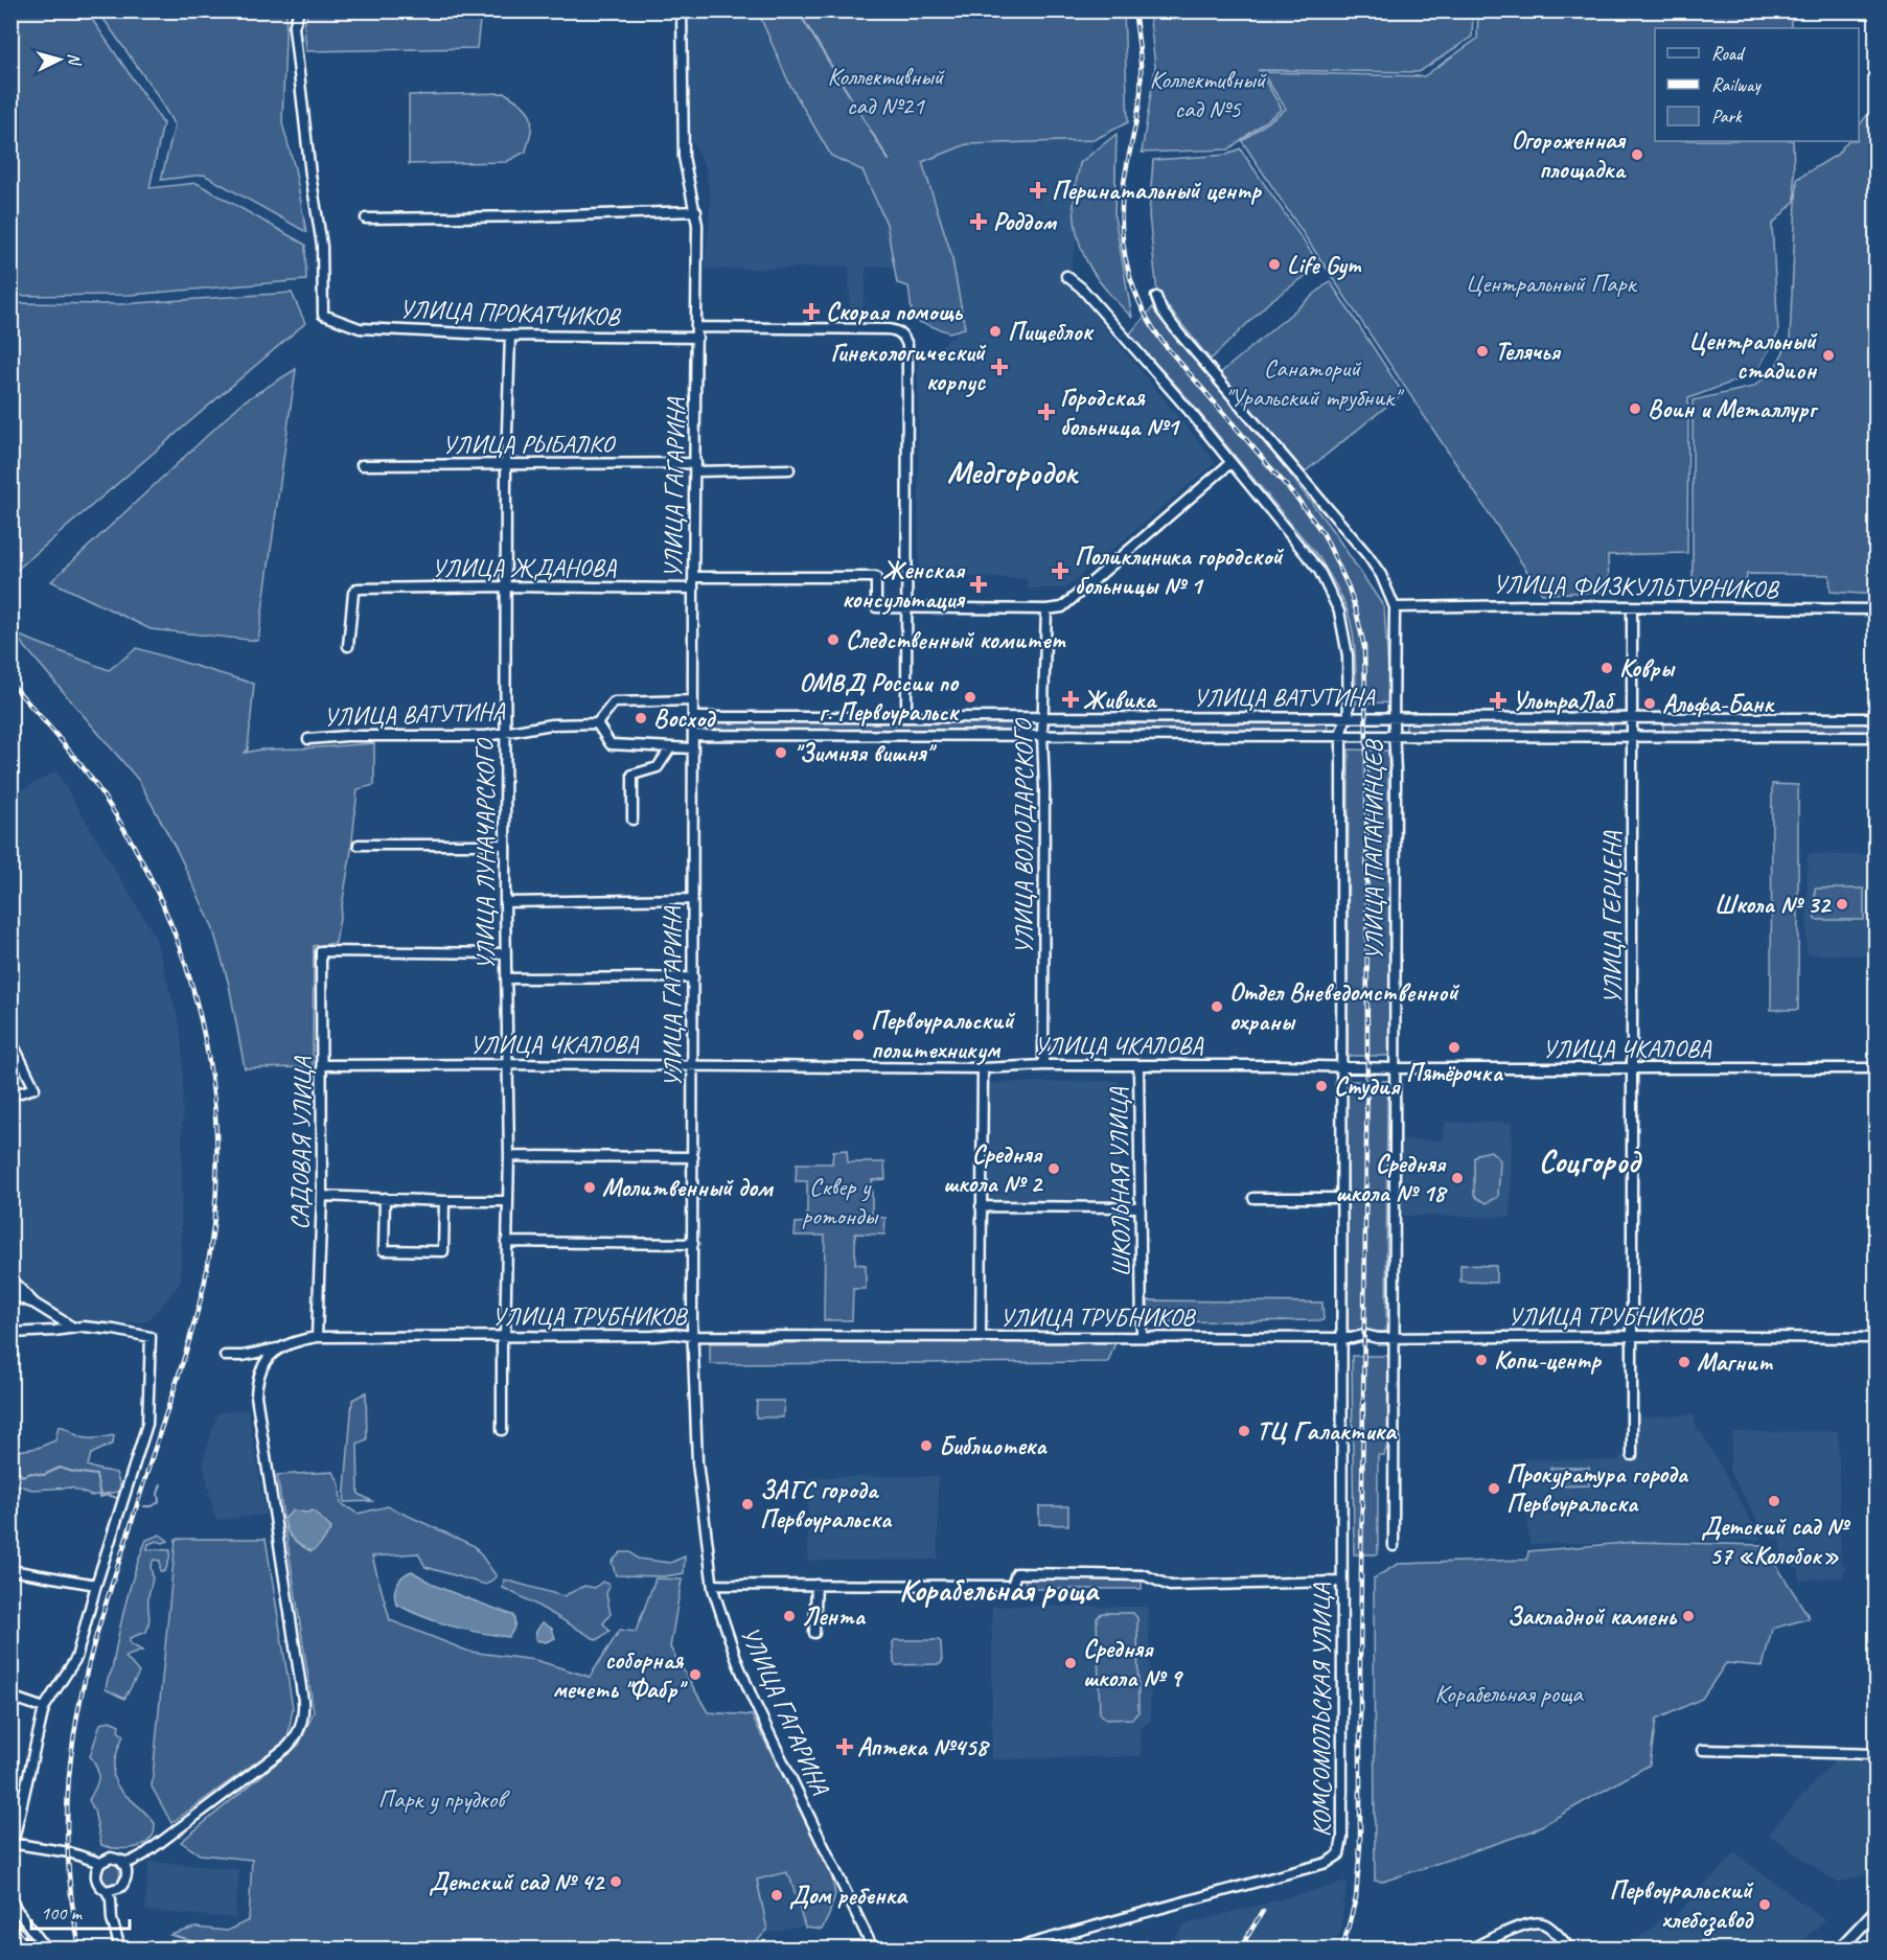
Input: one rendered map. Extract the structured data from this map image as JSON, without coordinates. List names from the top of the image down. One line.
{"streets":{"street":["УЛИЦА ПРОКАТЧИКОВ","УЛИЦА РЫБАЛКО","УЛИЦА ГАГАРИНА","УЛИЦА ЖДАНОВА","УЛИЦА ФИЗКУЛЬТУРНИКОВ","УЛИЦА ВАТУТИНА","УЛИЦА ВОЛОДАРСКОГО","УЛИЦА ПАПАНИНЦЕВ","УЛИЦА ЛУНАЧАРСКОГО","УЛИЦА ГЕРЦЕНА","УЛИЦА ЧКАЛОВА","САДОВАЯ УЛИЦА","ШКОЛЬНАЯ УЛИЦА","УЛИЦА ТРУБНИКОВ","КОМСОМОЛЬСКАЯ УЛИЦА"]},"crossings":[["УЛИЦА ПРОКАТЧИКОВ","УЛИЦА ГАГАРИНА"],["УЛИЦА ПРОКАТЧИКОВ","УЛИЦА ЛУНАЧАРСКОГО"],["УЛИЦА РЫБАЛКО","УЛИЦА ГАГАРИНА"],["УЛИЦА РЫБАЛКО","УЛИЦА ЛУНАЧАРСКОГО"],["УЛИЦА ГАГАРИНА","УЛИЦА ЖДАНОВА"],["УЛИЦА ГАГАРИНА","УЛИЦА ВАТУТИНА"],["УЛИЦА ГАГАРИНА","УЛИЦА ЧКАЛОВА"],["УЛИЦА ГАГАРИНА","УЛИЦА ТРУБНИКОВ"],["УЛИЦА ЖДАНОВА","УЛИЦА ЛУНАЧАРСКОГО"],["УЛИЦА ФИЗКУЛЬТУРНИКОВ","УЛИЦА ПАПАНИНЦЕВ"],["УЛИЦА ФИЗКУЛЬТУРНИКОВ","УЛИЦА ГЕРЦЕНА"],["УЛИЦА ВАТУТИНА","УЛИЦА ВОЛОДАРСКОГО"],["УЛИЦА ВАТУТИНА","УЛИЦА ПАПАНИНЦЕВ"],["УЛИЦА ВАТУТИНА","УЛИЦА ЛУНАЧАРСКОГО"],["УЛИЦА ВАТУТИНА","УЛИЦА ГЕРЦЕНА"],["УЛИЦА ВОЛОДАРСКОГО","УЛИЦА ЧКАЛОВА"],["УЛИЦА ПАПАНИНЦЕВ","УЛИЦА ЧКАЛОВА"],["УЛИЦА ПАПАНИНЦЕВ","УЛИЦА ТРУБНИКОВ"],["УЛИЦА ПАПАНИНЦЕВ","КОМСОМОЛЬСКАЯ УЛИЦА"],["УЛИЦА ЛУНАЧАРСКОГО","УЛИЦА ЧКАЛОВА"],["УЛИЦА ЛУНАЧАРСКОГО","САДОВАЯ УЛИЦА"],["УЛИЦА ЛУНАЧАРСКОГО","УЛИЦА ТРУБНИКОВ"],["УЛИЦА ГЕРЦЕНА","УЛИЦА ЧКАЛОВА"],["УЛИЦА ГЕРЦЕНА","УЛИЦА ТРУБНИКОВ"],["УЛИЦА ЧКАЛОВА","САДОВАЯ УЛИЦА"],["УЛИЦА ЧКАЛОВА","ШКОЛЬНАЯ УЛИЦА"],["САДОВАЯ УЛИЦА","УЛИЦА ТРУБНИКОВ"],["ШКОЛЬНАЯ УЛИЦА","УЛИЦА ТРУБНИКОВ"],["УЛИЦА ТРУБНИКОВ","КОМСОМОЛЬСКАЯ УЛИЦА"]],"districts":["Медгородок","Соцгород","Корабельная роща"],"parks":["Коллективный сад №21","Коллективный сад №5","Центральный Парк","Санаторий \"Уральский трубник\"","Сквер у ротонды","Корабельная роща","Парк у прудков"],"places":{"other":["Огороженная площадка","Life Gym","Пищеблок","Телячья","Центральный стадион","Воин и Металлург","Следственный комитет","Ковры","ОМВД России по г. Первоуральск","Альфа-Банк","Восход","\"Зимняя вишня\"","Школа № 32","Отдел Вневедомственной охраны","Первоуральский политехникум","Пятёрочка","Студия","Средняя школа № 2","Средняя школа № 18","Молитвенный дом","Копи-центр","Магнит","ТЦ Галактика","Библиотека","Прокуратура города Первоуральска","Детский сад № 57 «Колобок»","ЗАГС города Первоуральска","Лента","Закладной камень","Средняя школа № 9","соборная мечеть \"Фабр\"","Детский сад № 42","Дом ребенка","Первоуральский хлебозавод"],"health":["Перинатальный центр","Роддом","Скорая помощь","Гинекологический корпус","Городская больница №1","Поликлиника городской больницы № 1","Женская консультация","Живика","УльтраЛаб","Аптека №458"]},"legend":["Road","Railway","Park"],"scale_bar":"100 m","north":"right"}
